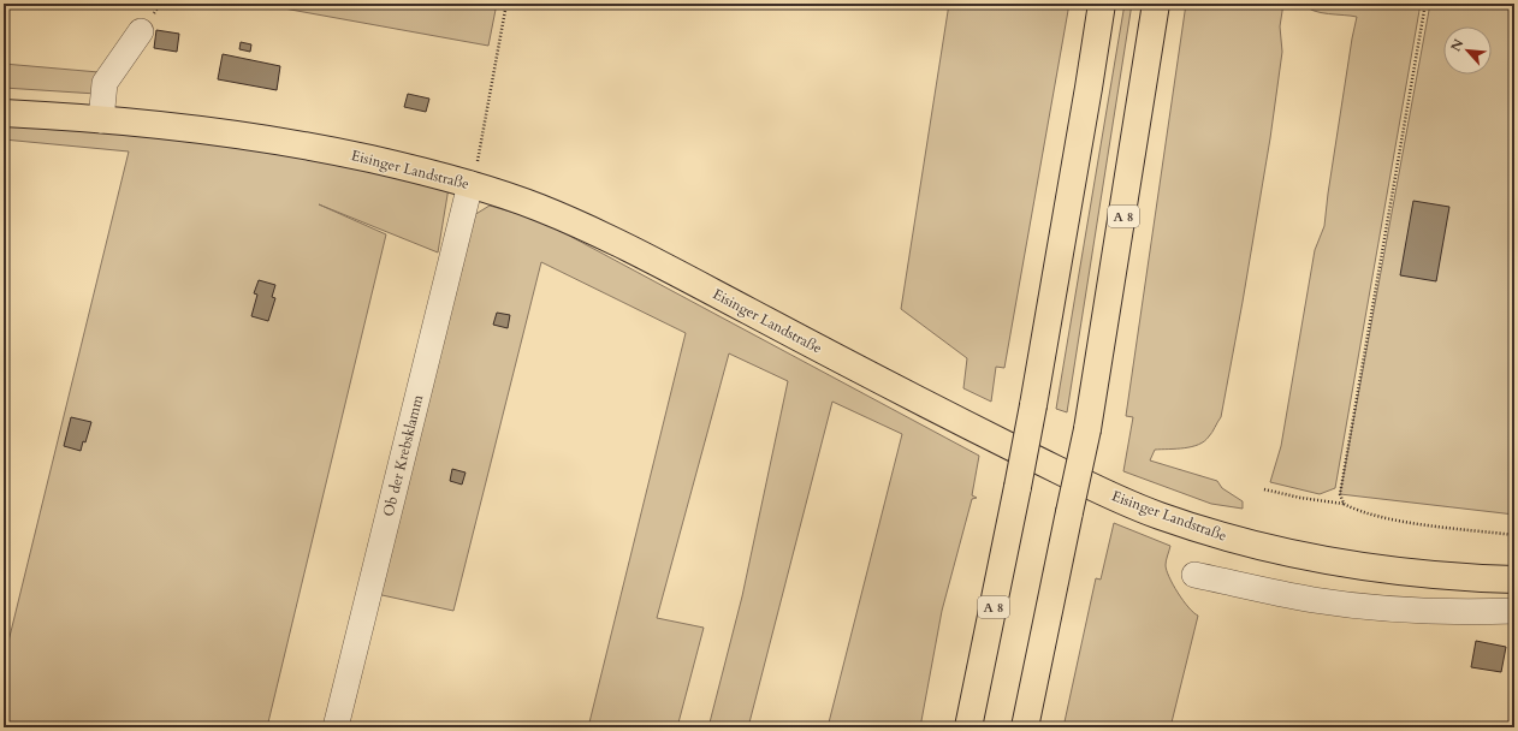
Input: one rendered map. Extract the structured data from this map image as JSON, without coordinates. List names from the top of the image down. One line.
{"streets":{"main road":["Eisinger Landstraße","A 8"],"lane":["Ob der Krebsklamm"]},"crossings":[["Eisinger Landstraße","Ob der Krebsklamm"]],"north":"top left"}
